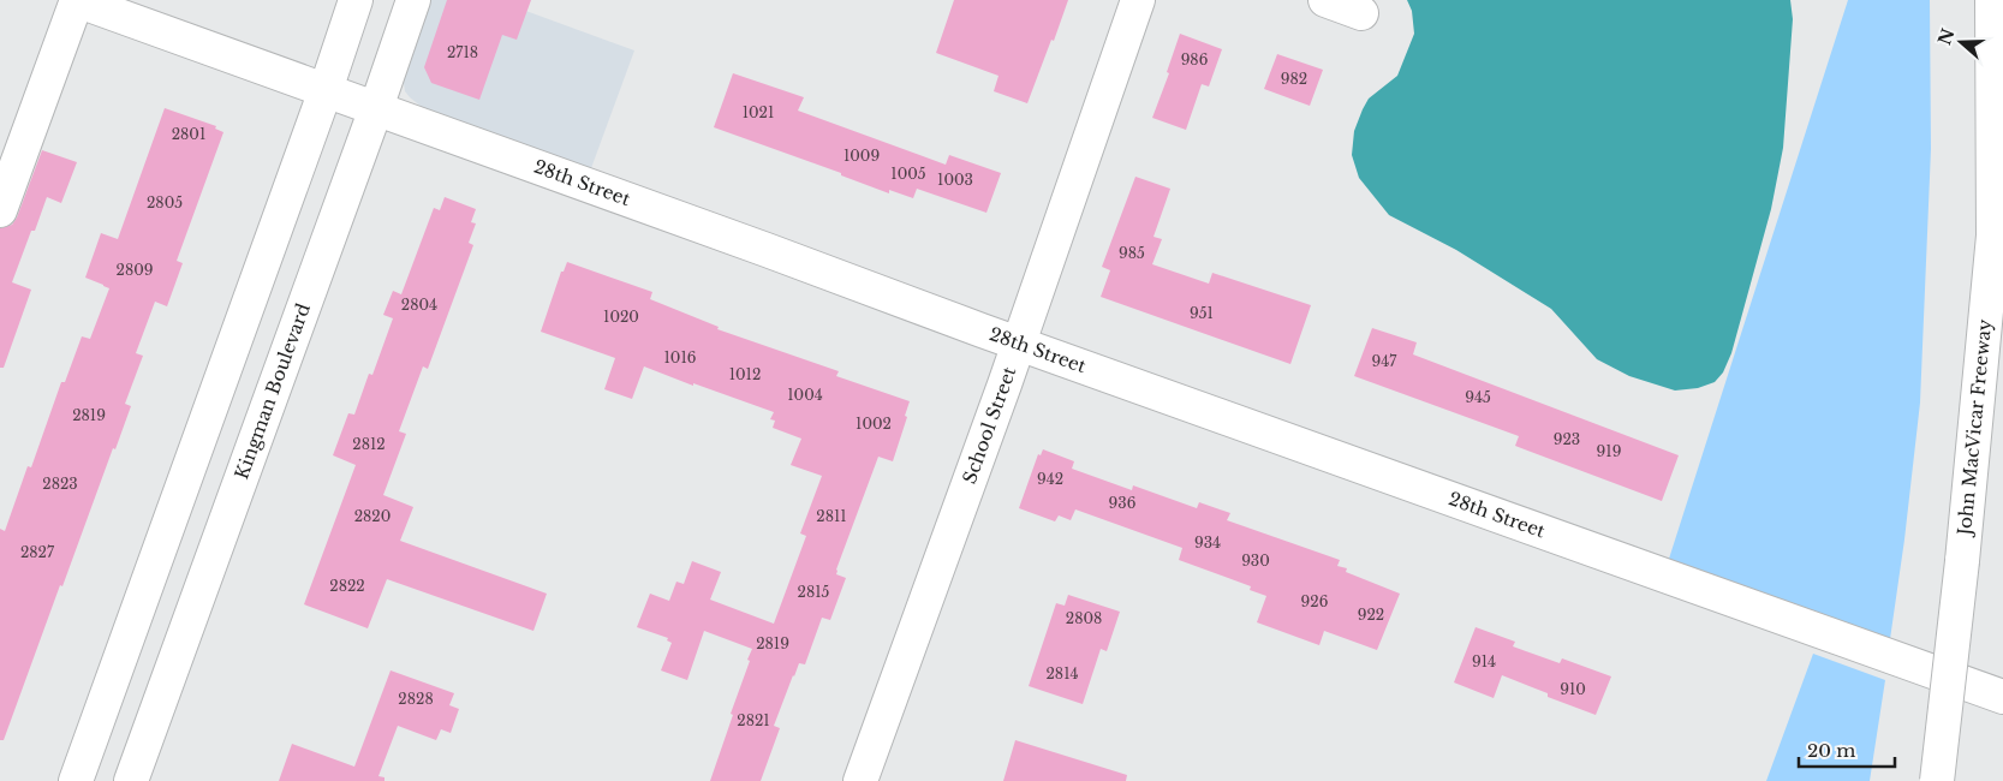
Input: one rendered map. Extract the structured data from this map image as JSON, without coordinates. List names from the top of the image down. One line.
{"streets":{"main road":["28th Street","Kingman Boulevard","School Street","John MacVicar Freeway"]},"crossings":[["28th Street","Kingman Boulevard"],["28th Street","School Street"]],"house_numbers":["2718","986","982","1021","2801","1009","1005","1003","2805","985","2809","2804","951","1020","1016","947","1012","1004","945","2819","1002","923","2812","919","942","2823","936","2820","2811","934","2827","930","2822","2815","926","922","2808","2819","914","2814","910","2828","2821"],"scale_bar":"20 m","north":"left"}
